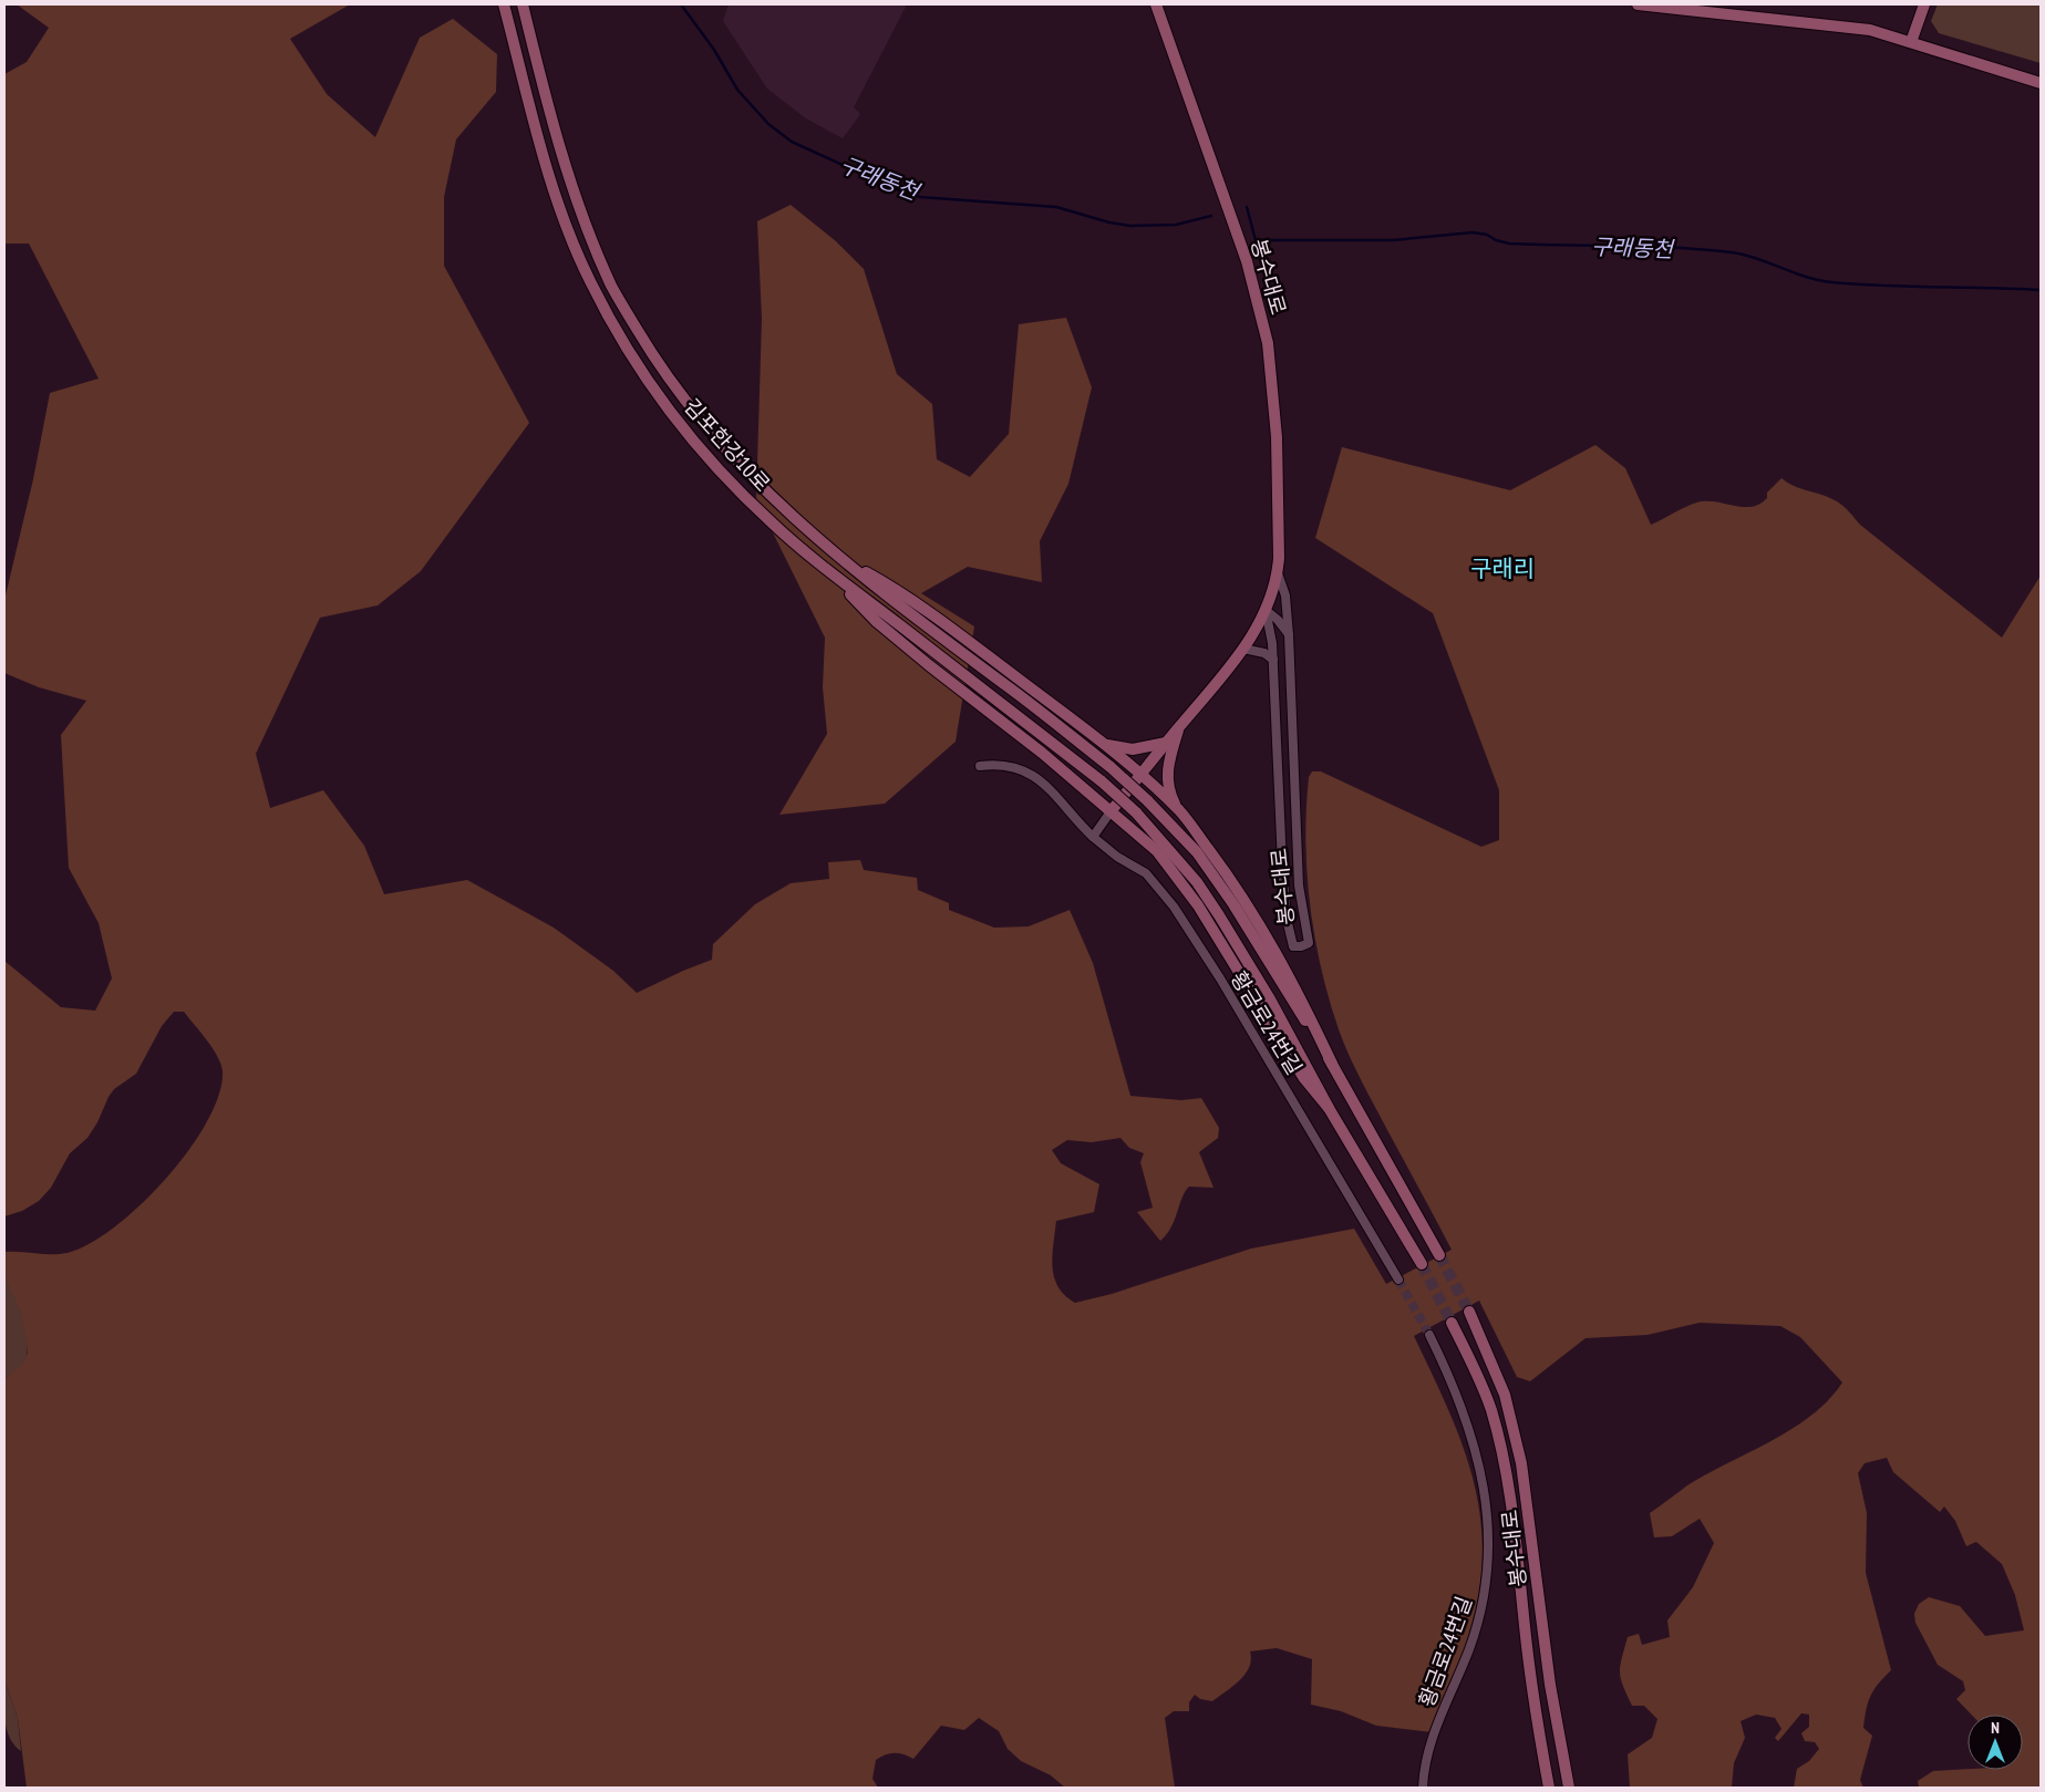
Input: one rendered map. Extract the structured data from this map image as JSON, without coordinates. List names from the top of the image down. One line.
{"streets":{"street":["봉수대로","김포한강10로","황금로24번길"]},"crossings":[["봉수대로","김포한강10로"]],"districts":["구래리"],"water":["구래동천"],"north":"top"}
